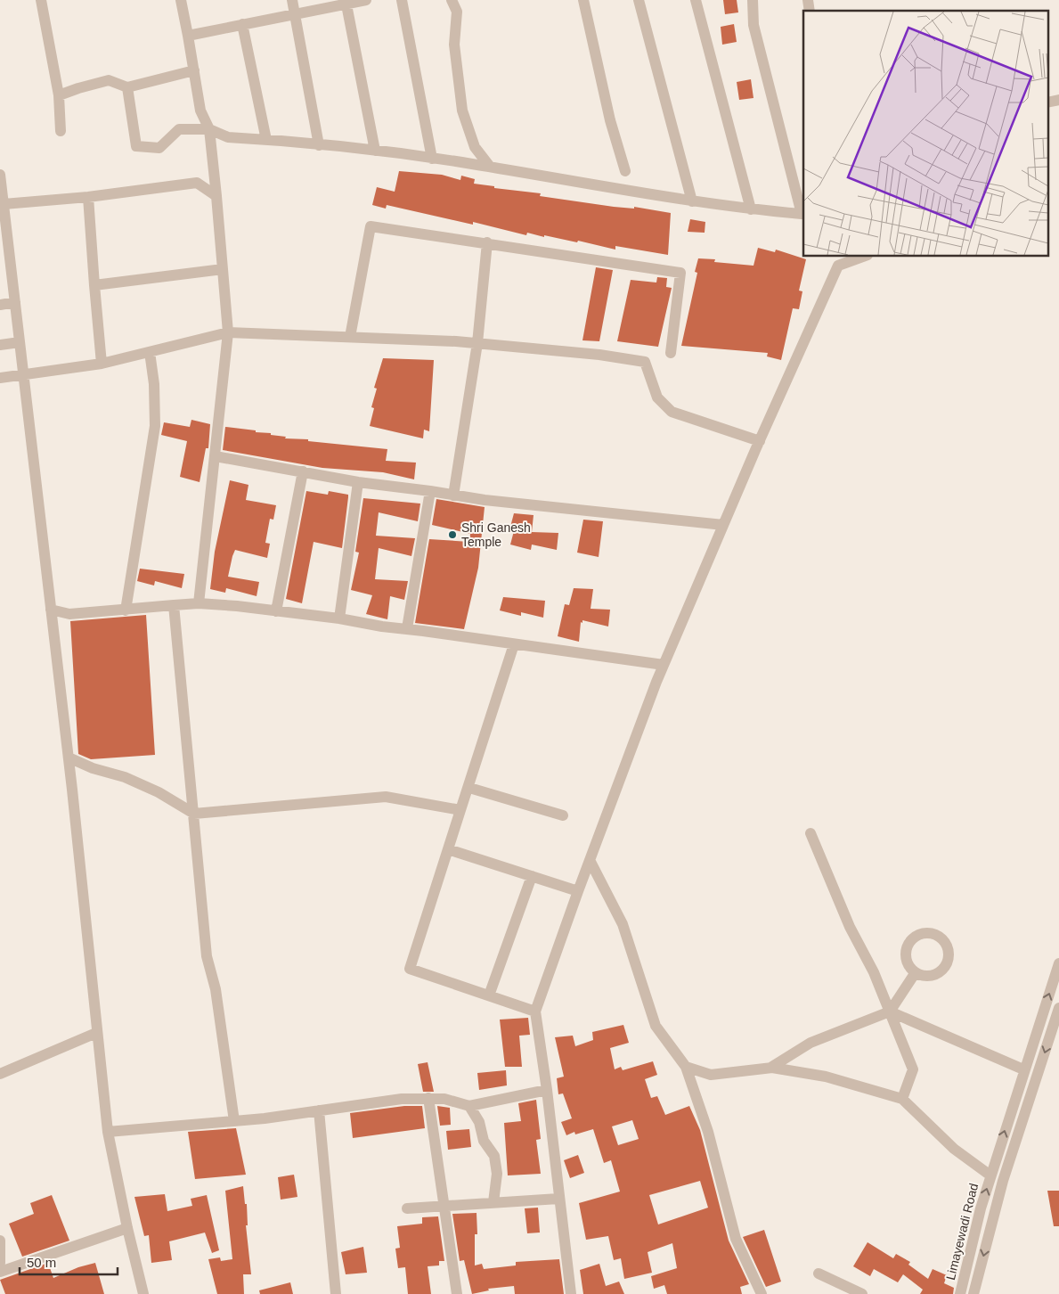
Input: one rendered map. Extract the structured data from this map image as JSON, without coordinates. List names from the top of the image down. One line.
{"streets":{"street":["Limayewadi Road"]},"places":["Shri Ganesh Temple"],"scale_bar":"50 m"}
